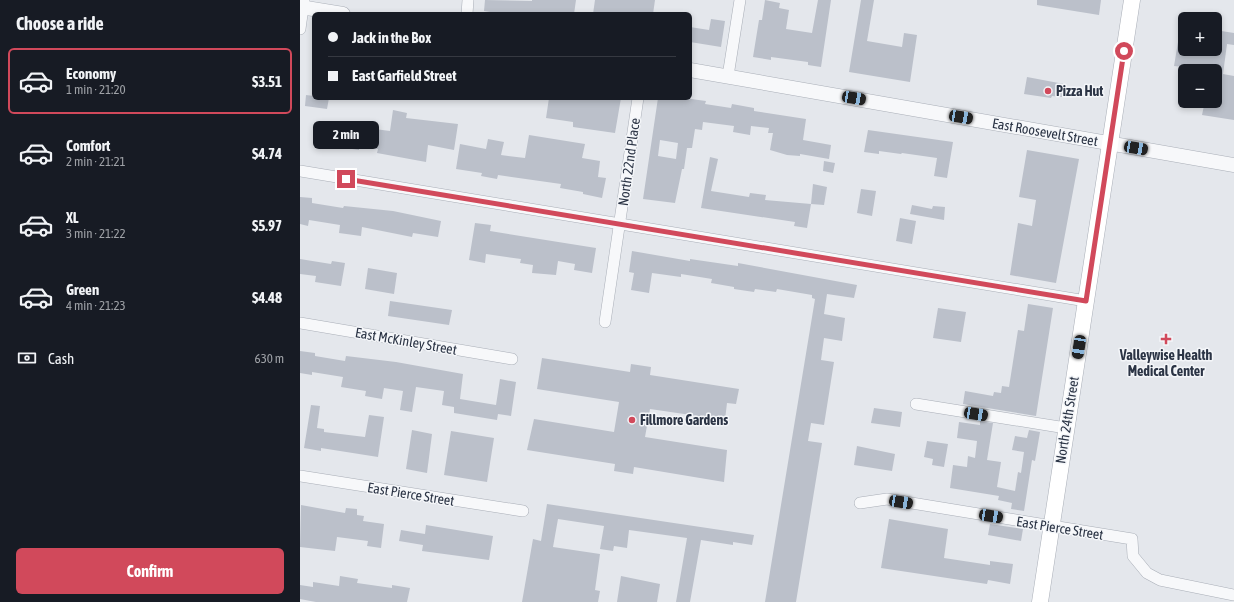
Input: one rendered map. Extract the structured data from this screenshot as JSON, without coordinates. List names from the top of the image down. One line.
{"streets":{"main road":["North 24th Street"],"street":["East Roosevelt Street","North 22nd Place","East McKinley Street","East Pierce Street"]},"crossings":[["East Roosevelt Street","North 24th Street"],["North 24th Street","East Pierce Street"]],"places":{"other":["Pizza Hut","Fillmore Gardens"],"health":["Valleywise Health Medical Center"]},"page":{"heading":"Choose a ride","map_buttons":["+","−"],"banner":["Jack in the Box","East Garfield Street"],"list":[{"name":"Economy","note":"1 min · 21:20","value":"$3.51"},{"name":"Comfort","note":"2 min · 21:21","value":"$4.74"},{"name":"XL","note":"3 min · 21:22","value":"$5.97"},{"name":"Green","note":"4 min · 21:23","value":"$4.48"}],"bubble":"2 min","pay":["Cash","630 m"],"buttons":"Confirm"}}
